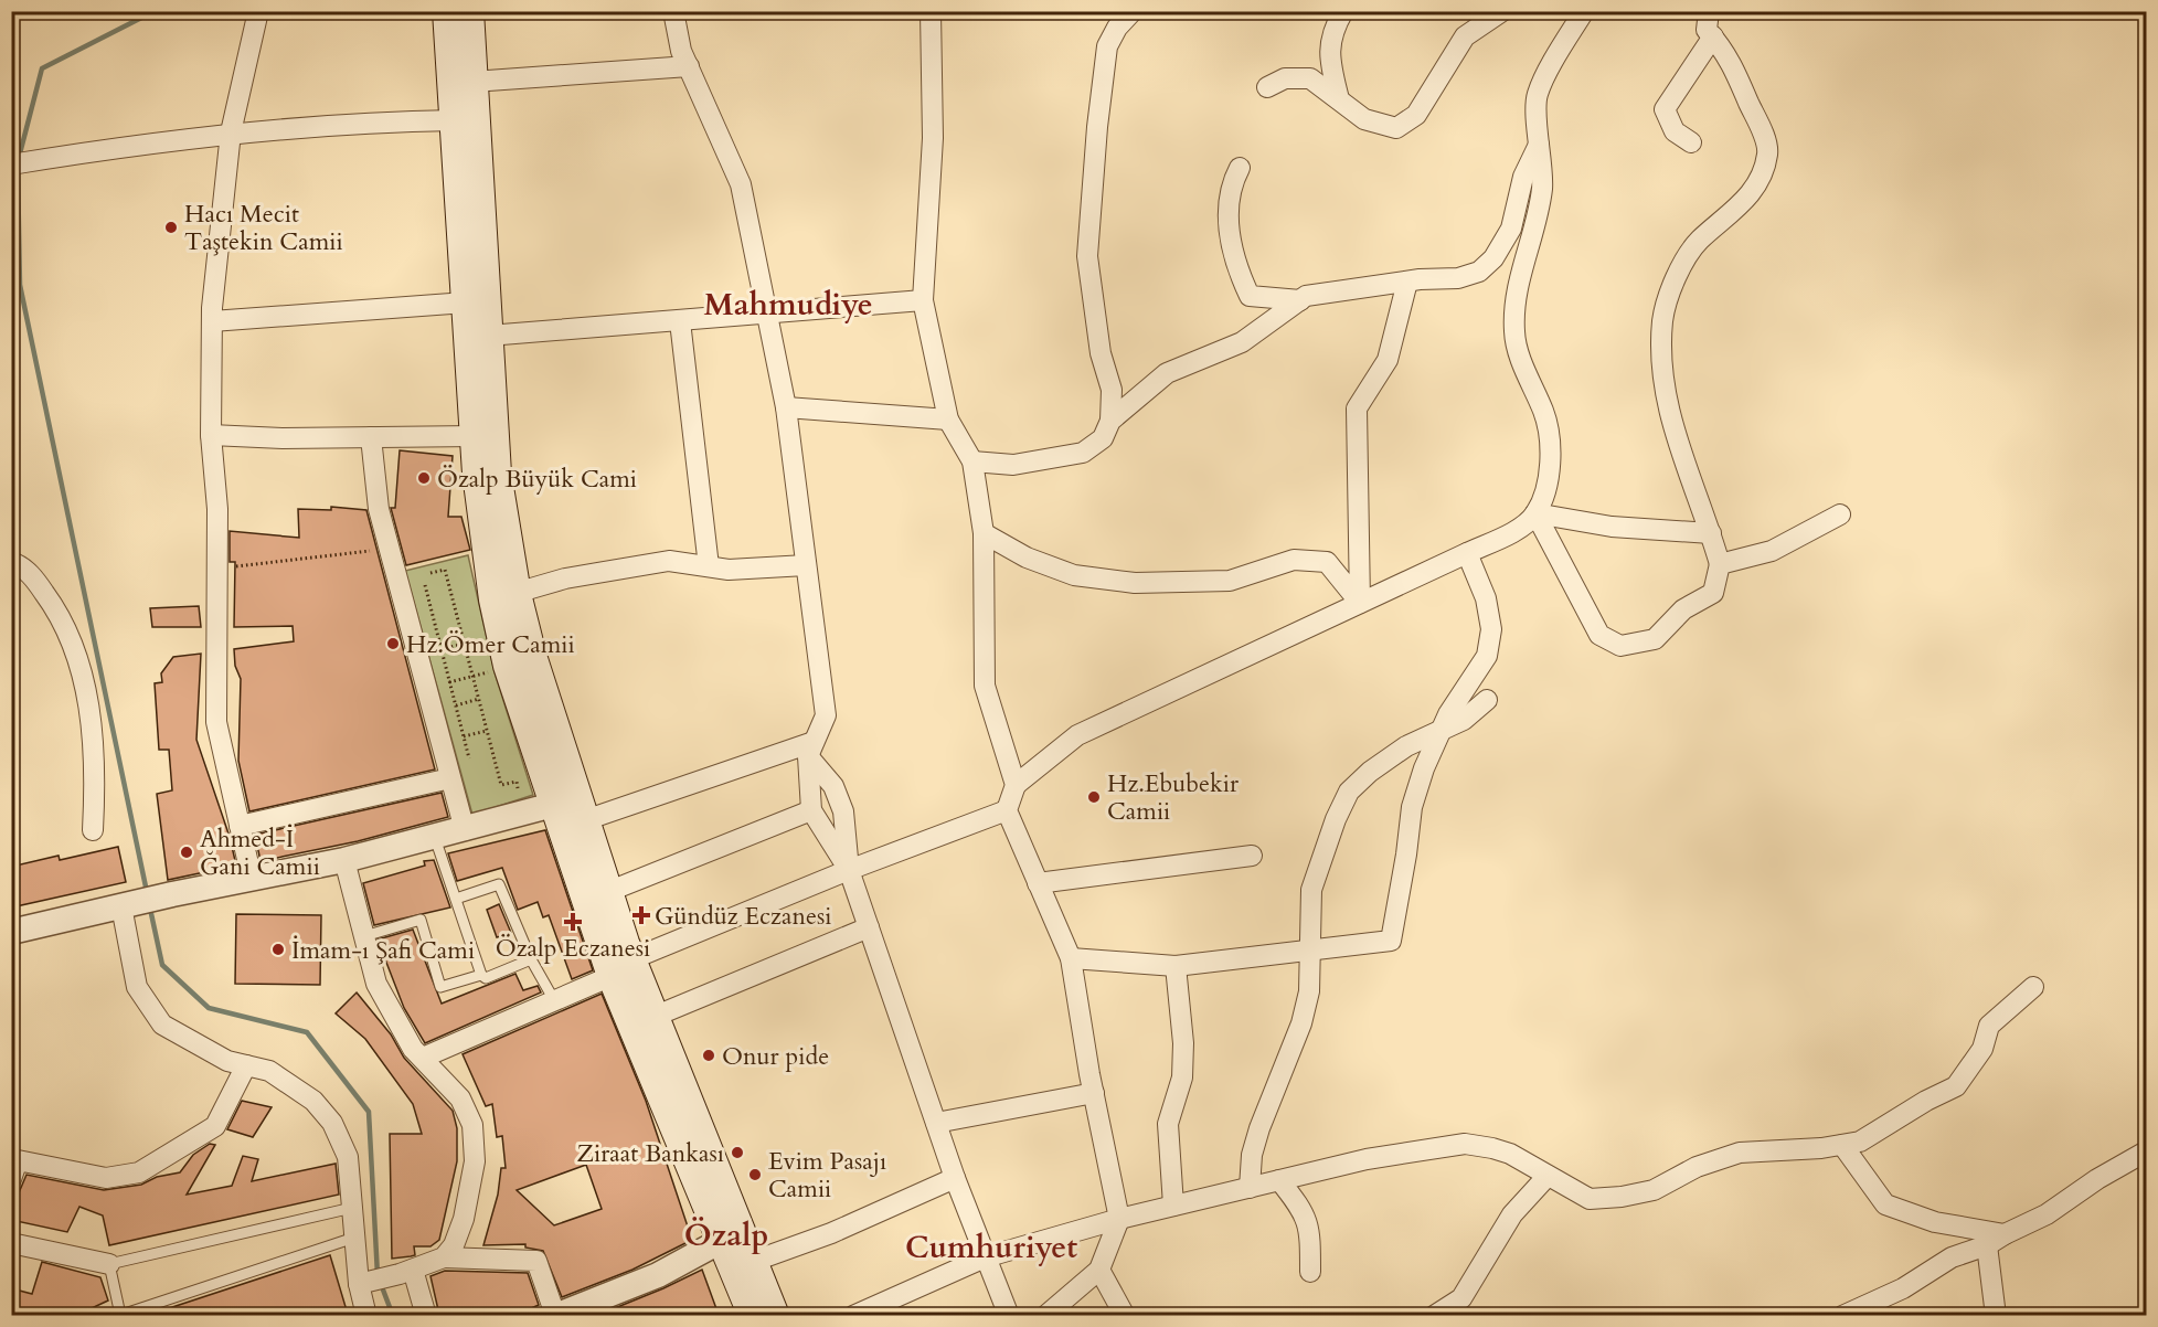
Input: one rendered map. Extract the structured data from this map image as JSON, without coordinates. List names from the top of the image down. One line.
{"districts":["Mahmudiye","Özalp","Cumhuriyet"],"places":{"other":["Hacı Mecit Taştekin Camii","Özalp Büyük Cami","Hz.Ömer Camii","Hz.Ebubekir Camii","Ahmed-İ Ğani Camii","İmam-ı Şafi Cami","Onur pide","Ziraat Bankası","Evim Pasajı Camii"],"health":["Gündüz Eczanesi","Özalp Eczanesi"]}}
